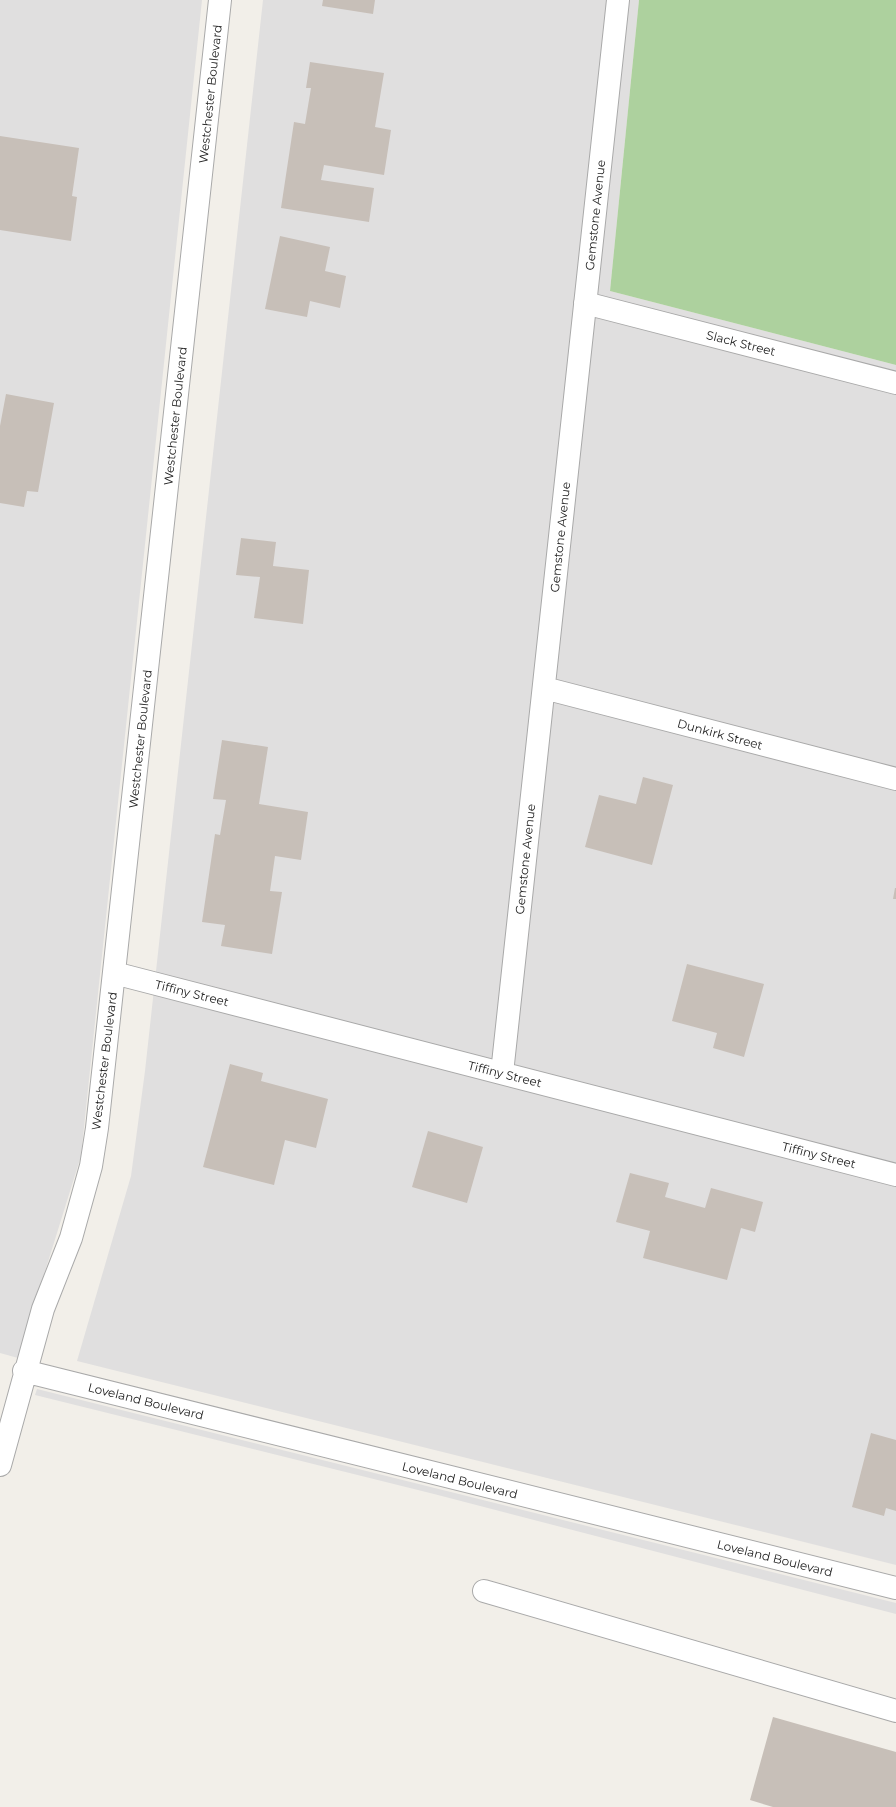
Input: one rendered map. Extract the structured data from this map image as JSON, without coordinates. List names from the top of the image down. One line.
{"streets":{"street":["Westchester Boulevard","Gemstone Avenue","Slack Street","Dunkirk Street","Tiffiny Street","Loveland Boulevard"]},"crossings":[["Westchester Boulevard","Tiffiny Street"],["Westchester Boulevard","Loveland Boulevard"],["Gemstone Avenue","Slack Street"],["Gemstone Avenue","Dunkirk Street"],["Gemstone Avenue","Tiffiny Street"]]}
